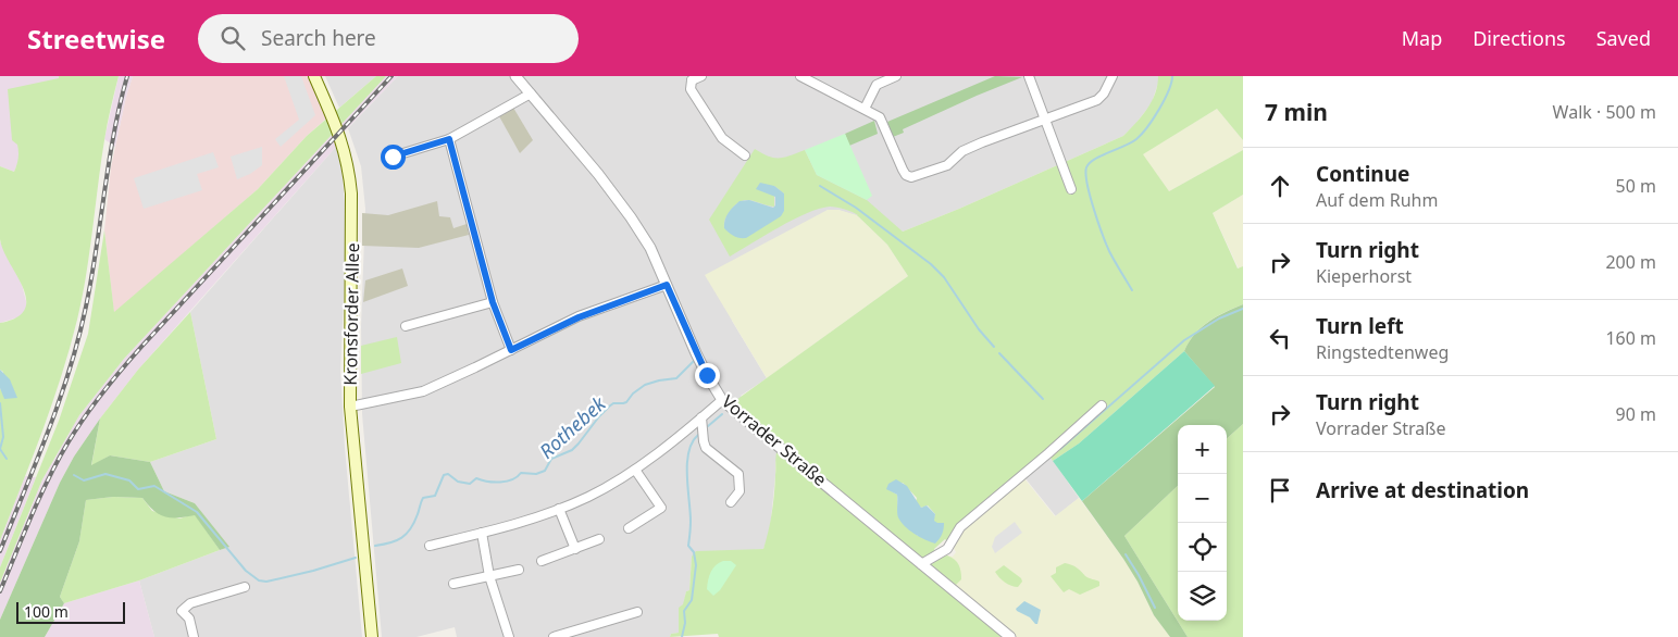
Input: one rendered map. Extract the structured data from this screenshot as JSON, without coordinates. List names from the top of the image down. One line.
{"streets":{"main road":["Kronsforder Allee"],"street":["Vorrader Straße"]},"water":["Rothebek"],"scale_bar":"100 m","page":{"header":"Streetwise","search":"Search here","nav":["Map","Directions","Saved"],"heading":["7 min","Walk · 500 m"],"list":[["Continue","Auf dem Ruhm","50 m"],["Turn right","Kieperhorst","200 m"],["Turn left","Ringstedtenweg","160 m"],["Turn right","Vorrader Straße","90 m"],"Arrive at destination"],"map_buttons":["+","−"],"scale":"100 m"}}
